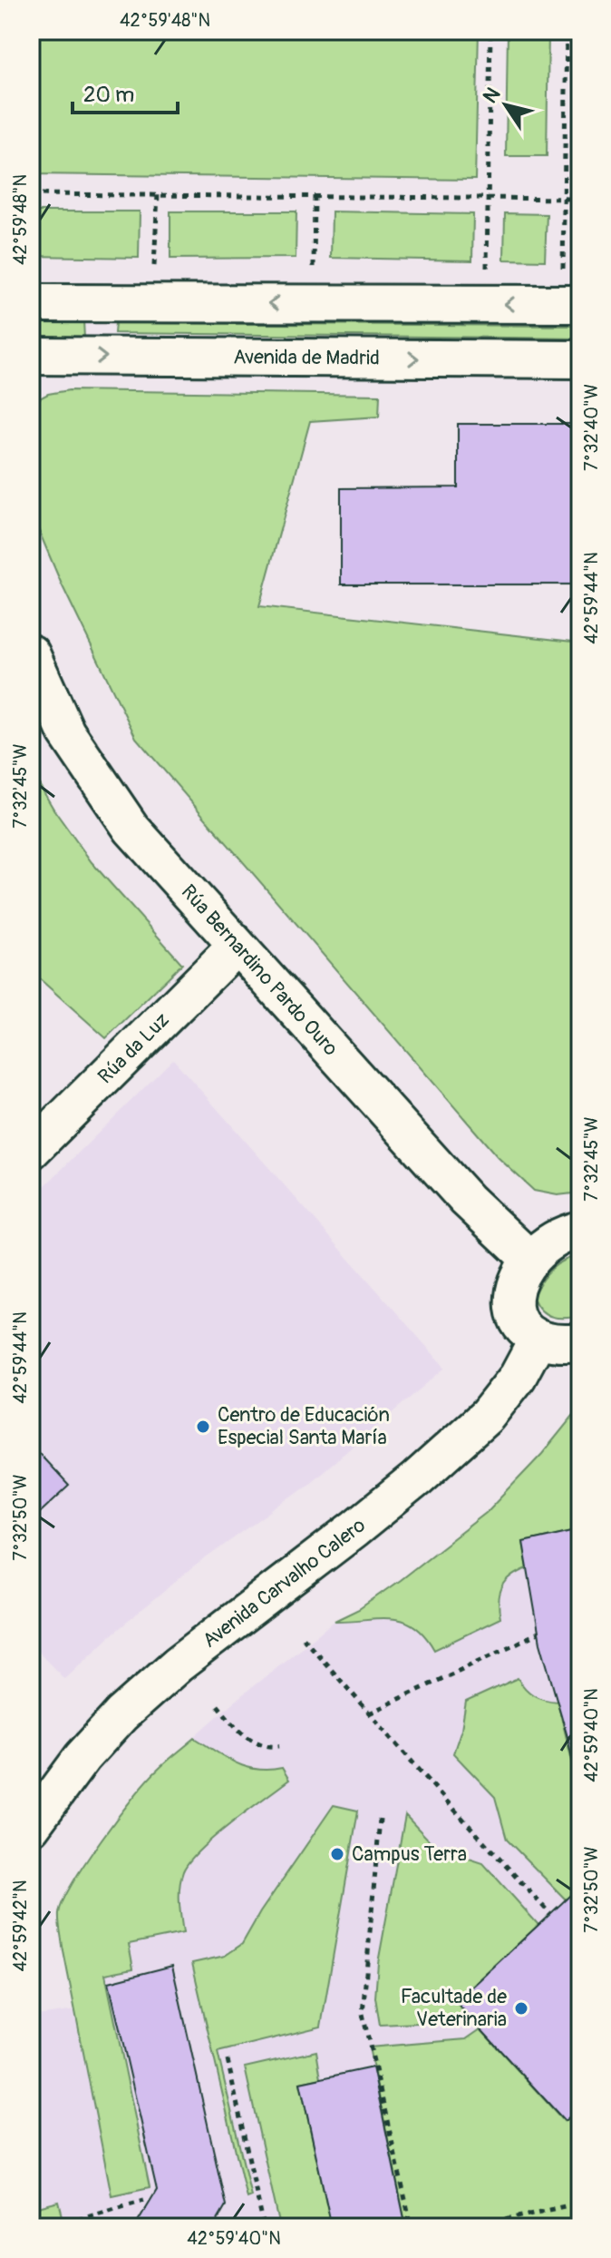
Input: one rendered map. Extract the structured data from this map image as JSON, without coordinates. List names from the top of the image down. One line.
{"streets":{"street":["Avenida de Madrid","Rúa Bernardino Pardo Ouro","Rúa da Luz","Avenida Carvalho Calero"]},"crossings":[["Rúa Bernardino Pardo Ouro","Rúa da Luz"]],"places":["Centro de Educación Especial Santa María","Campus Terra","Facultade de Veterinaria"],"scale_bar":"20 m","north":"top left","coordinates":["42°59'48\"N","7°32'40\"W","42°59'44\"N","7°32'45\"W","7°32'50\"W","42°59'40\"N","42°59'42\"N"]}
